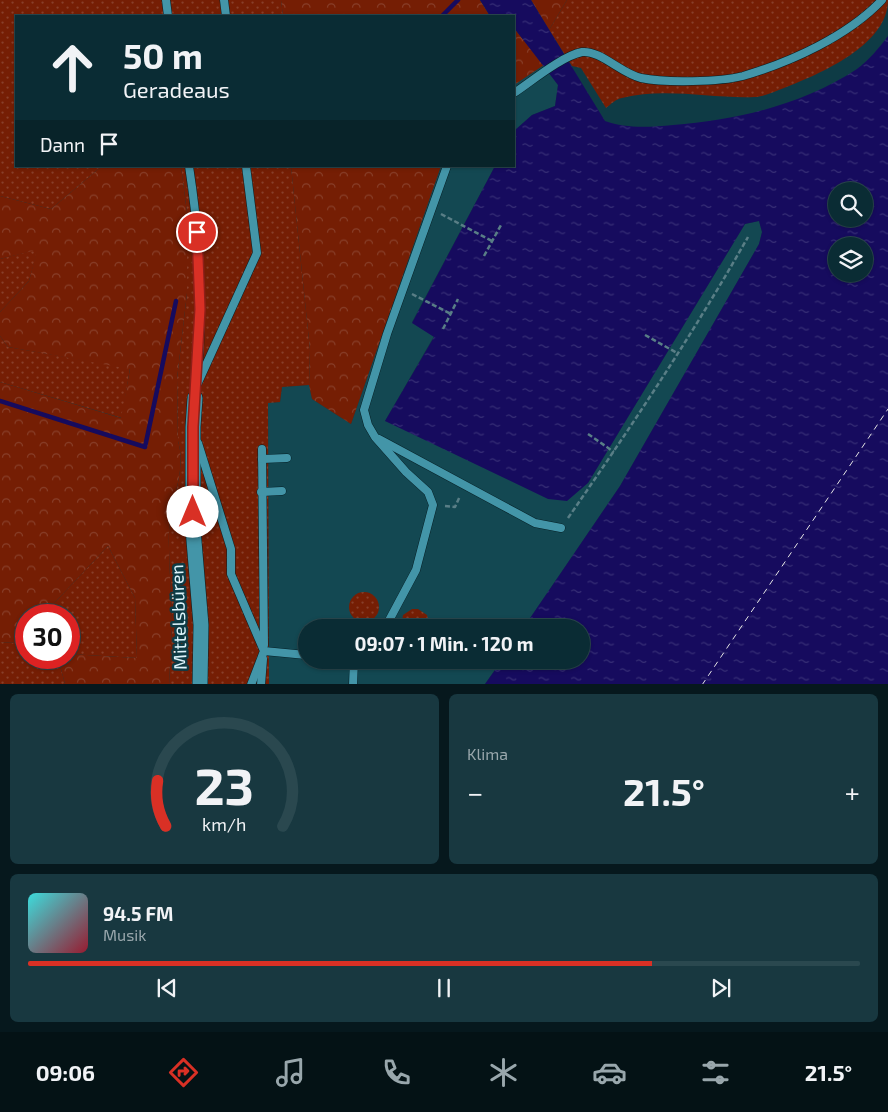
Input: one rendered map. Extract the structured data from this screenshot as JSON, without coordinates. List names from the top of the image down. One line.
{"streets":{"street":["Mittelsbüren"]},"page":{"turn":["50 m","Geradeaus"],"then":"Dann","limit":"30","trip":"09:07 · 1 Min. · 120 m","tile":"Klima","heat":["−","21.5°","+"],"song":["94.5 FM","Musik"],"tabs":["09:06","21.5°"],"gauge":["23","km/h"]}}
